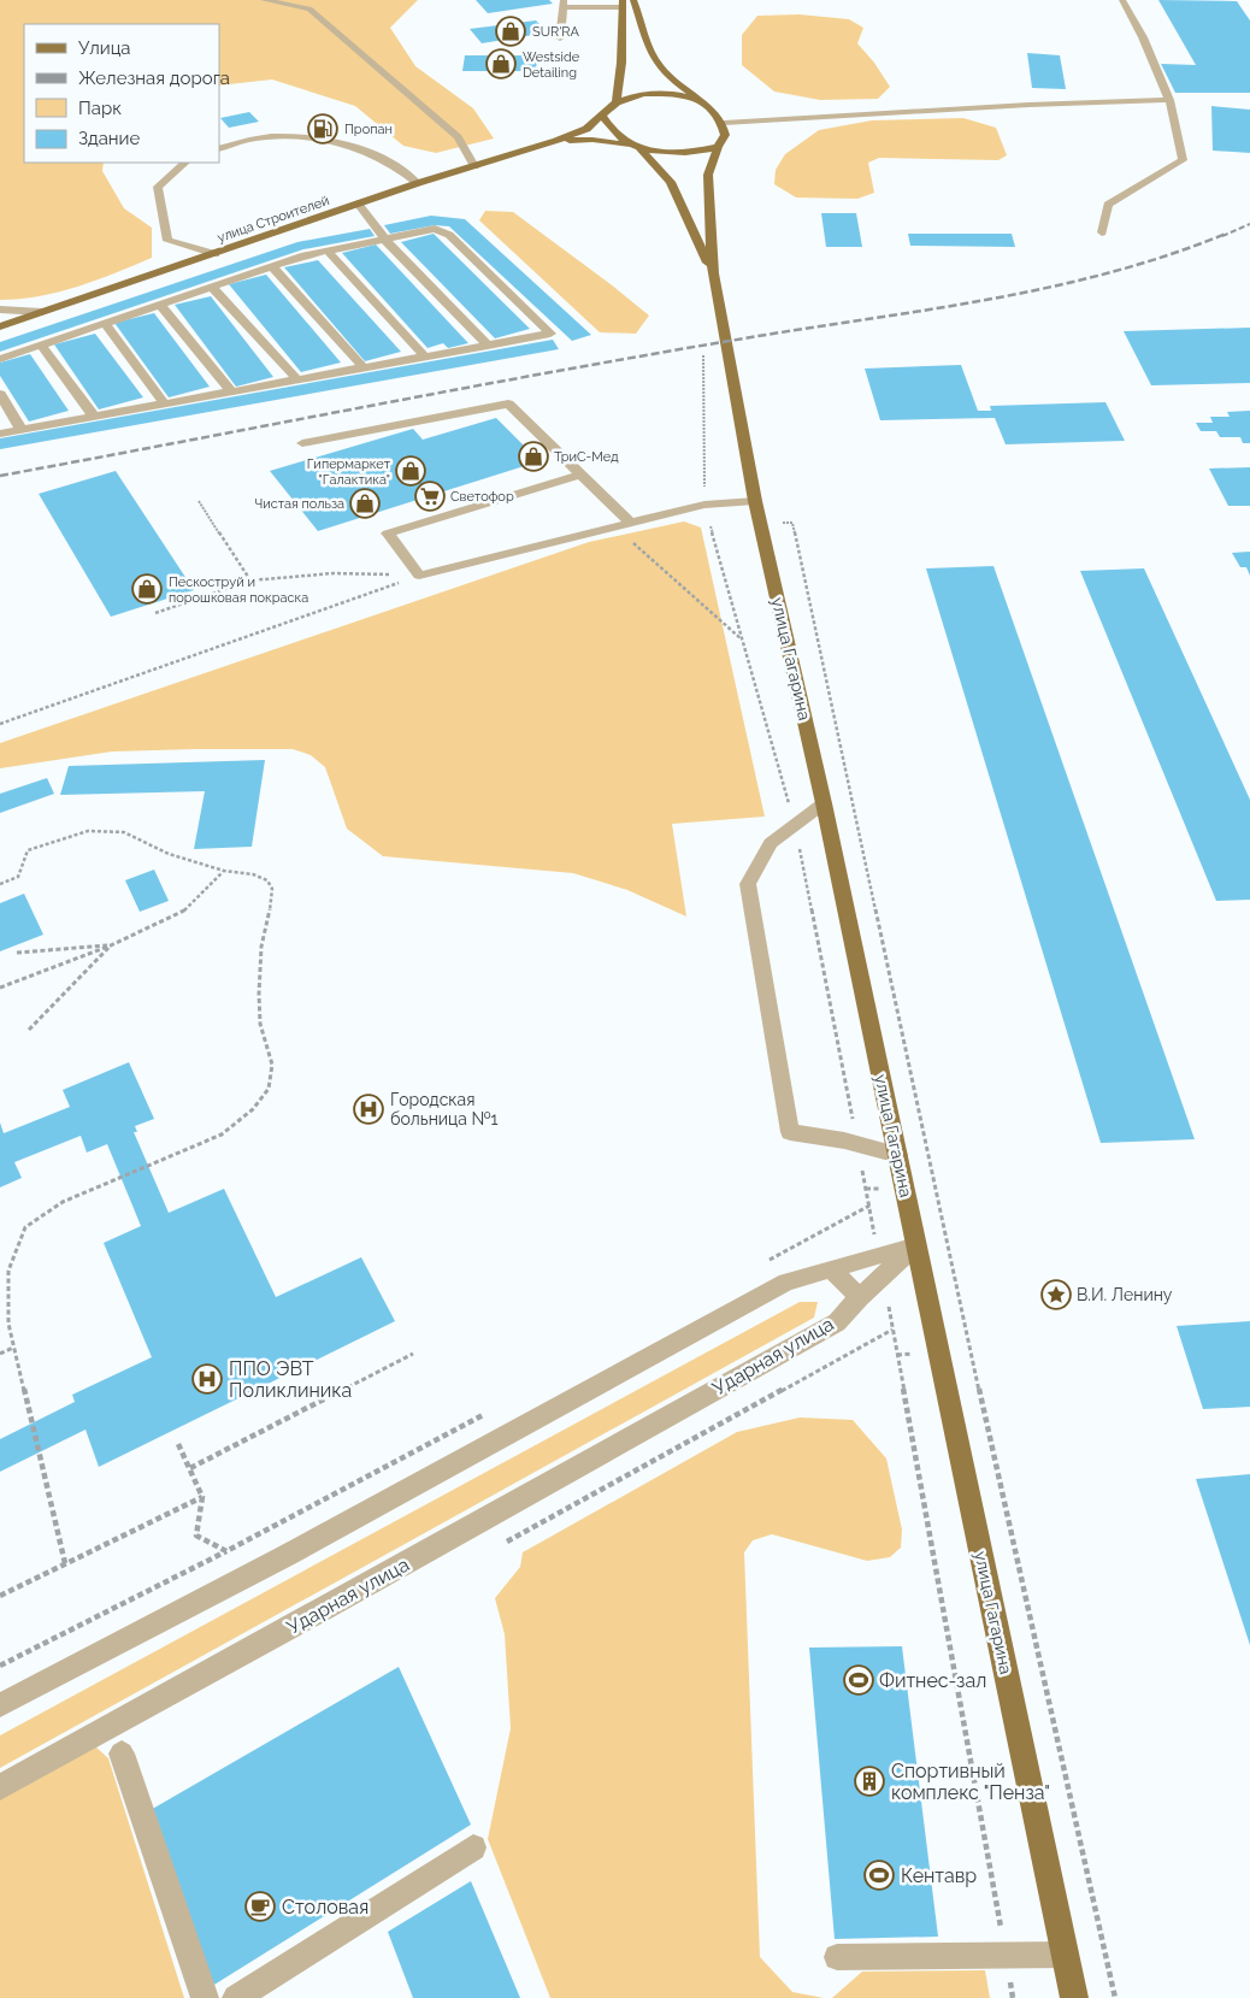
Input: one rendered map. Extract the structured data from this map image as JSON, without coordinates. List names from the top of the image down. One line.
{"streets":{"main road":["улица Строителей","улица Гагарина"],"street":["Ударная улица"]},"crossings":[["улица Гагарина","Ударная улица"]],"places":{"shop":["SUR'RA","Westside Detailing","ТриС-Мед","Гипермаркет \"Галактика\"","Чистая польза","Пескоструй и порошковая покраска"],"fuel station":["Пропан"],"supermarket":["Светофор"],"hospital":["Городская больница №1","ППО ЭВТ Поликлиника"],"place":["В.И. Ленину"],"sports":["Фитнес-зал","Кентавр"],"building":["Спортивный комплекс \"Пенза\""],"cafe":["Столовая"]},"legend":["Улица","Железная дорога","Парк","Здание"]}
